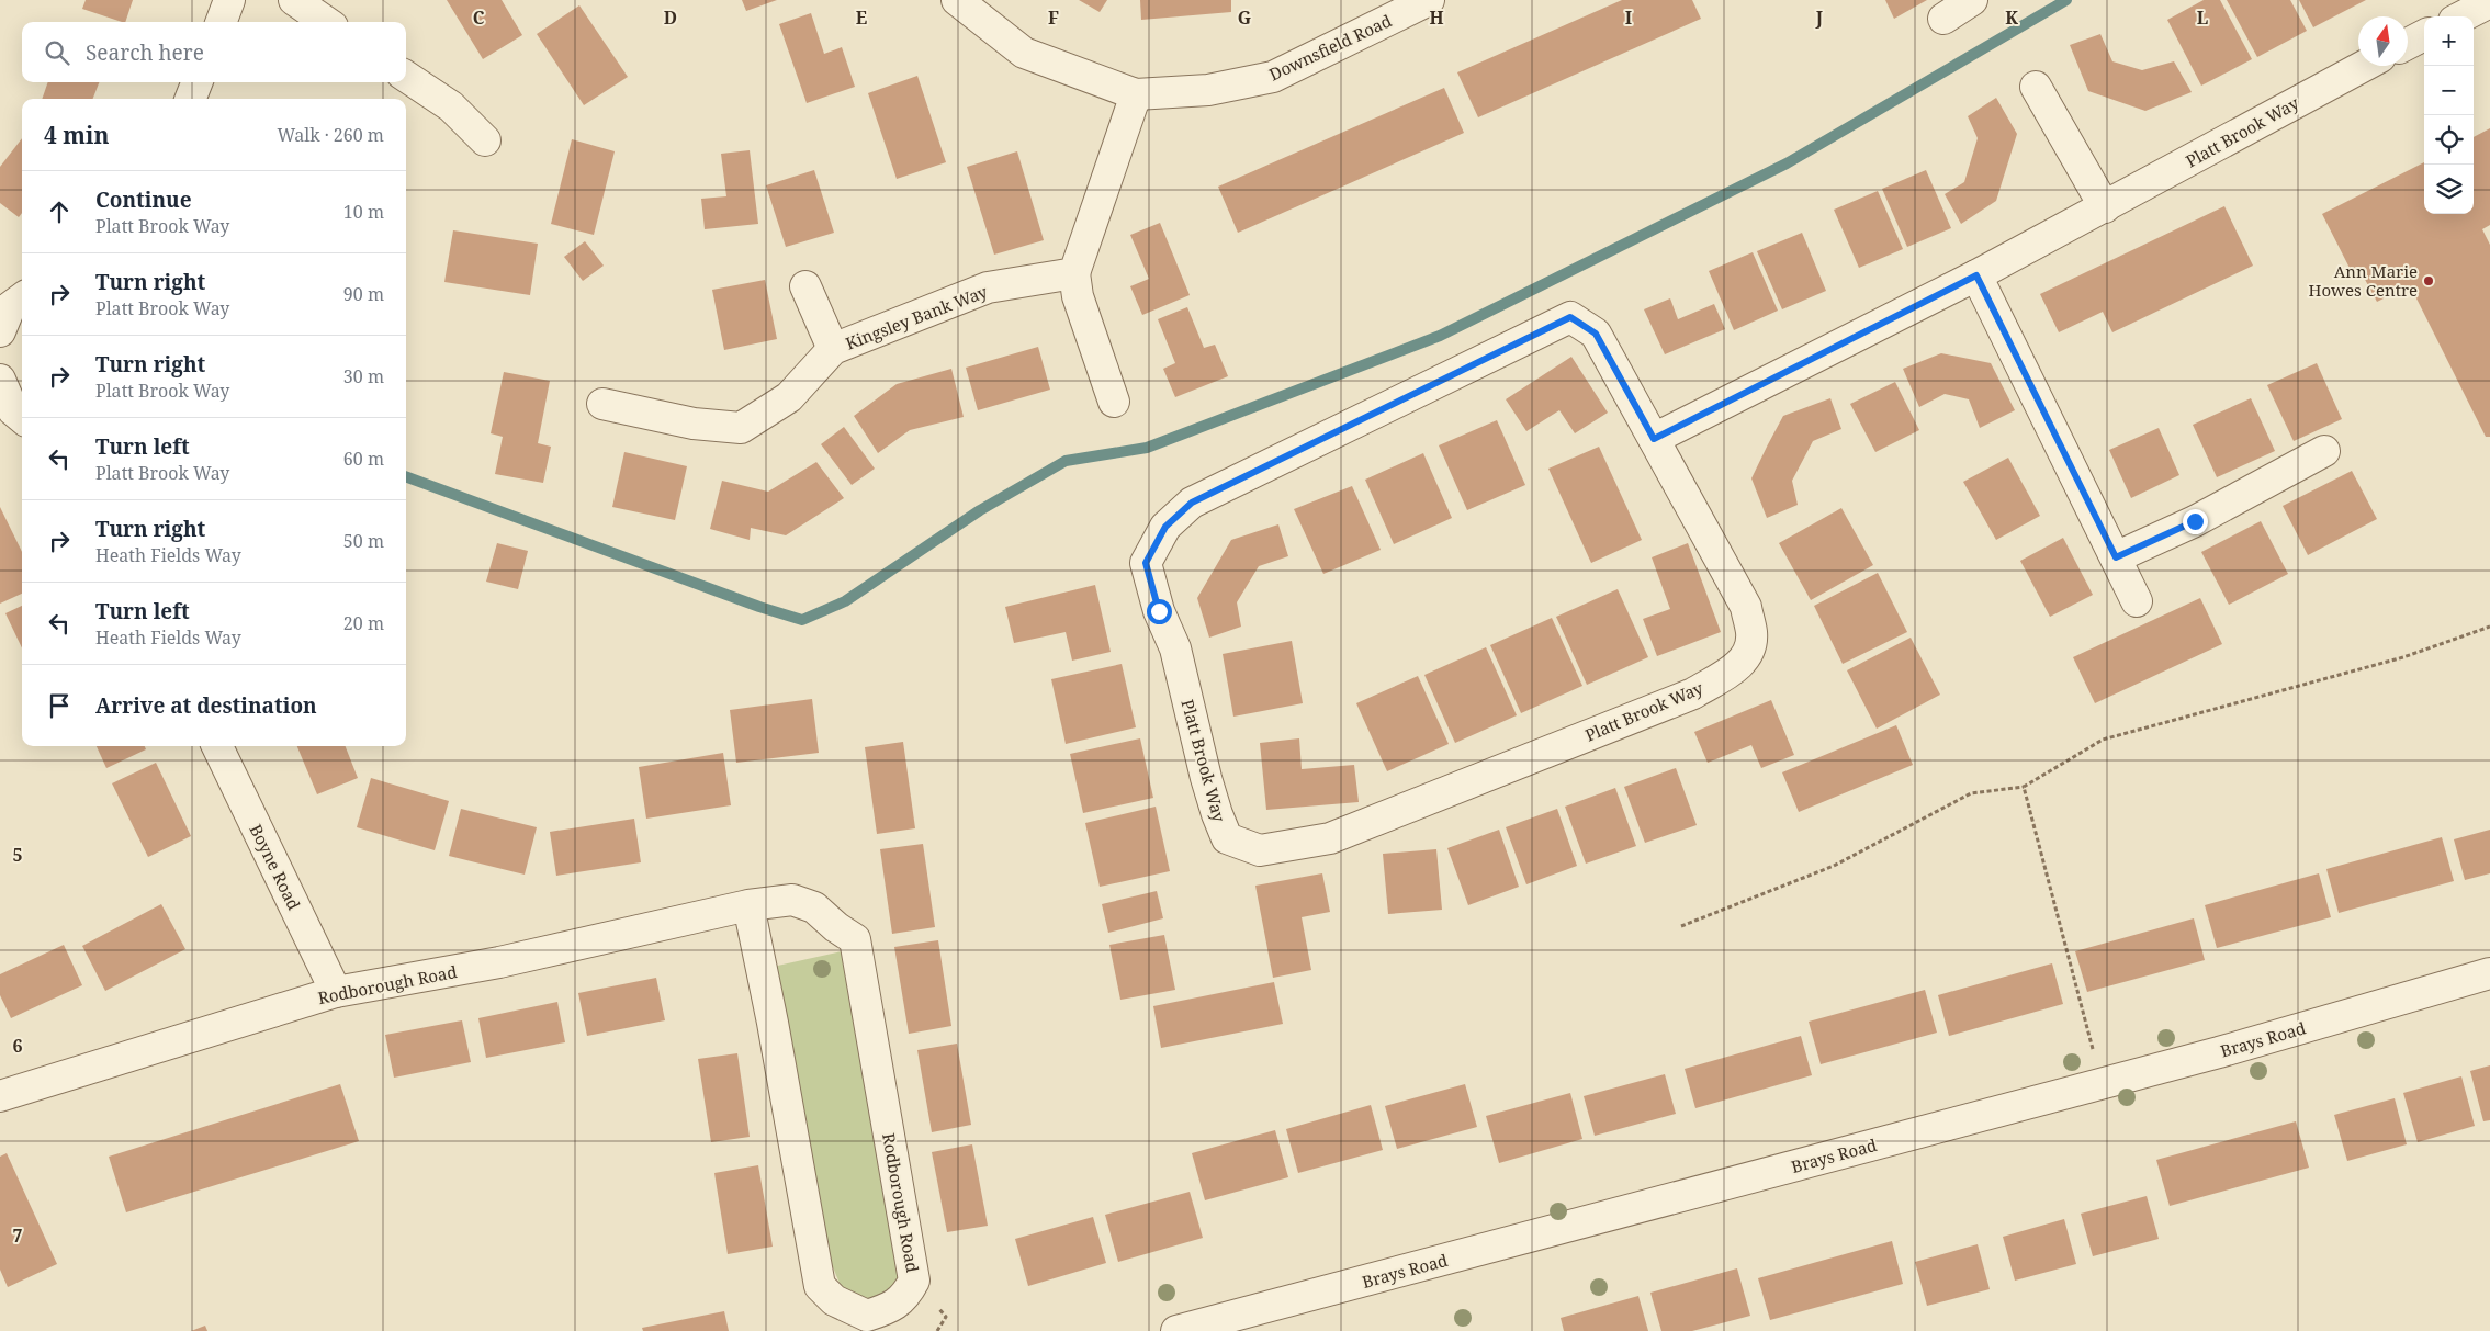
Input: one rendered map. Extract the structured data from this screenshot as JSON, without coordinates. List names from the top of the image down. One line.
{"streets":{"street":["Downsfield Road","Platt Brook Way","Kingsley Bank Way","Boyne Road","Rodborough Road","Brays Road"]},"crossings":[["Boyne Road","Rodborough Road"]],"places":["Ann Marie Howes Centre"],"north":"top","page":{"map_buttons":["+","−"],"search":"Search here","heading":["4 min","Walk · 260 m"],"list":[["Continue","Platt Brook Way","10 m"],["Turn right","Platt Brook Way","90 m"],["Turn right","Platt Brook Way","30 m"],["Turn left","Platt Brook Way","60 m"],["Turn right","Heath Fields Way","50 m"],["Turn left","Heath Fields Way","20 m"],"Arrive at destination"]},"grid":{"columns":["C","D","E","F","G","H","I","J","K","L"],"rows":["5","6","7"]}}
